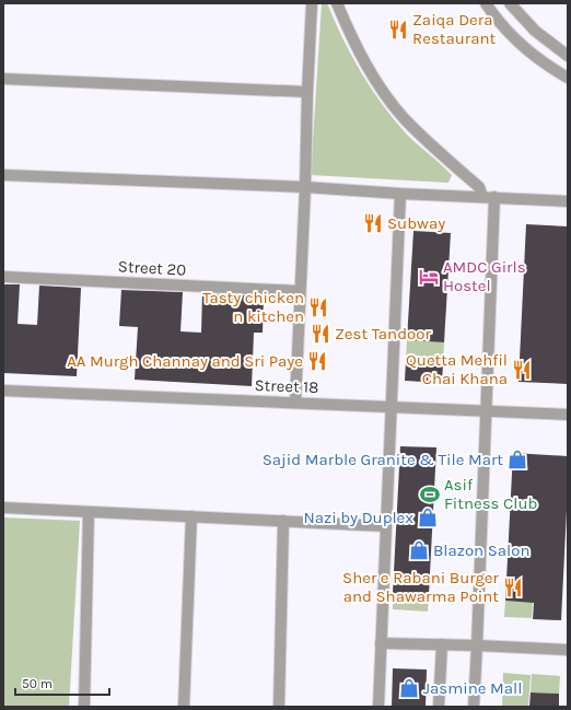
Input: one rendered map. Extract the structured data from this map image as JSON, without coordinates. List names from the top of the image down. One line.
{"streets":{"street":["Street 20","Street 18"]},"places":{"restaurant":["Zaiqa Dera Restaurant","Subway","Tasty chicken n kitchen","Zest Tandoor","AA Murgh Channay and Sri Paye","Quetta Mehfil Chai Khana","Sher e Rabani Burger and Shawarma Point"],"hotel":["AMDC Girls Hostel"],"shop":["Sajid Marble Granite & Tile Mart","Nazi by Duplex","Blazon Salon","Jasmine Mall"],"sports":["Asif Fitness Club"]},"scale_bar":"50 m"}
